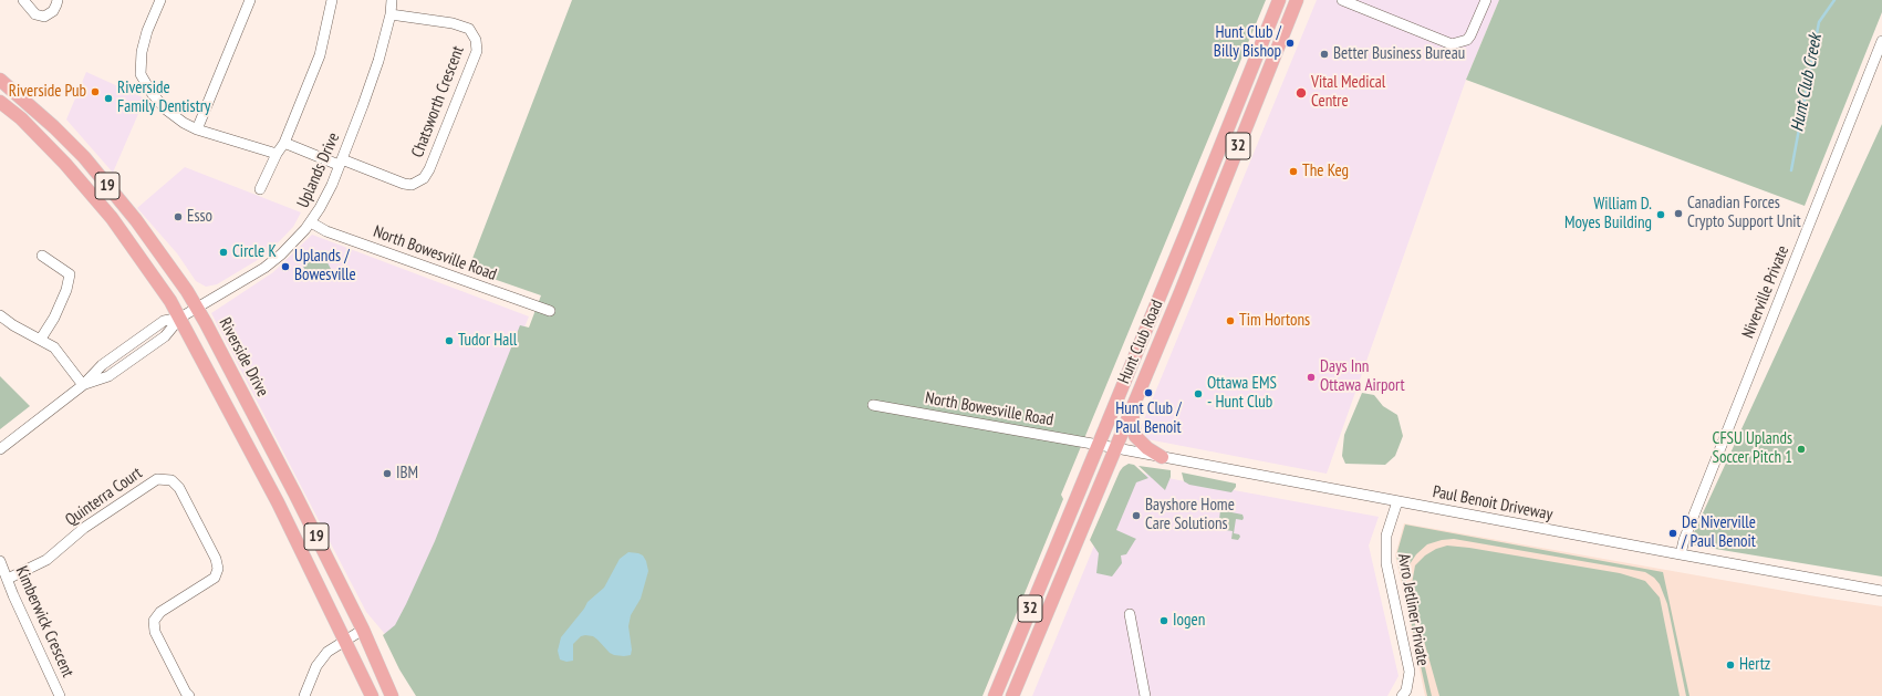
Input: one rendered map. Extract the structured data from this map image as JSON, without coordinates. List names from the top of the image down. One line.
{"streets":{"main road":["32","19","Hunt Club Road","Riverside Drive"],"street":["Chatsworth Crescent","Uplands Drive","North Bowesville Road","Niverville Private","Quinterra Court","Paul Benoit Driveway","Avro Jetliner Private","Kimberwick Crescent"]},"crossings":[["Chatsworth Crescent","Uplands Drive"],["Uplands Drive","19"],["Uplands Drive","North Bowesville Road"],["Uplands Drive","Riverside Drive"],["North Bowesville Road","Hunt Club Road"],["North Bowesville Road","Paul Benoit Driveway"],["Niverville Private","Paul Benoit Driveway"],["Hunt Club Road","Paul Benoit Driveway"],["Quinterra Court","Kimberwick Crescent"],["Paul Benoit Driveway","Avro Jetliner Private"]],"water":["Hunt Club Creek"],"places":["Hunt Club / Billy Bishop","Better Business Bureau","Riverside Pub","Vital Medical Centre","Riverside Family Dentistry","The Keg","Canadian Forces Crypto Support Unit","William D. Moyes Building","Esso","Circle K","Uplands / Bowesville","Tim Hortons","Tudor Hall","Days Inn Ottawa Airport","Hunt Club / Paul Benoit","Ottawa EMS - Hunt Club","CFSU Uplands Soccer Pitch 1","IBM","Bayshore Home Care Solutions","De Niverville / Paul Benoit","Iogen","Hertz"]}
